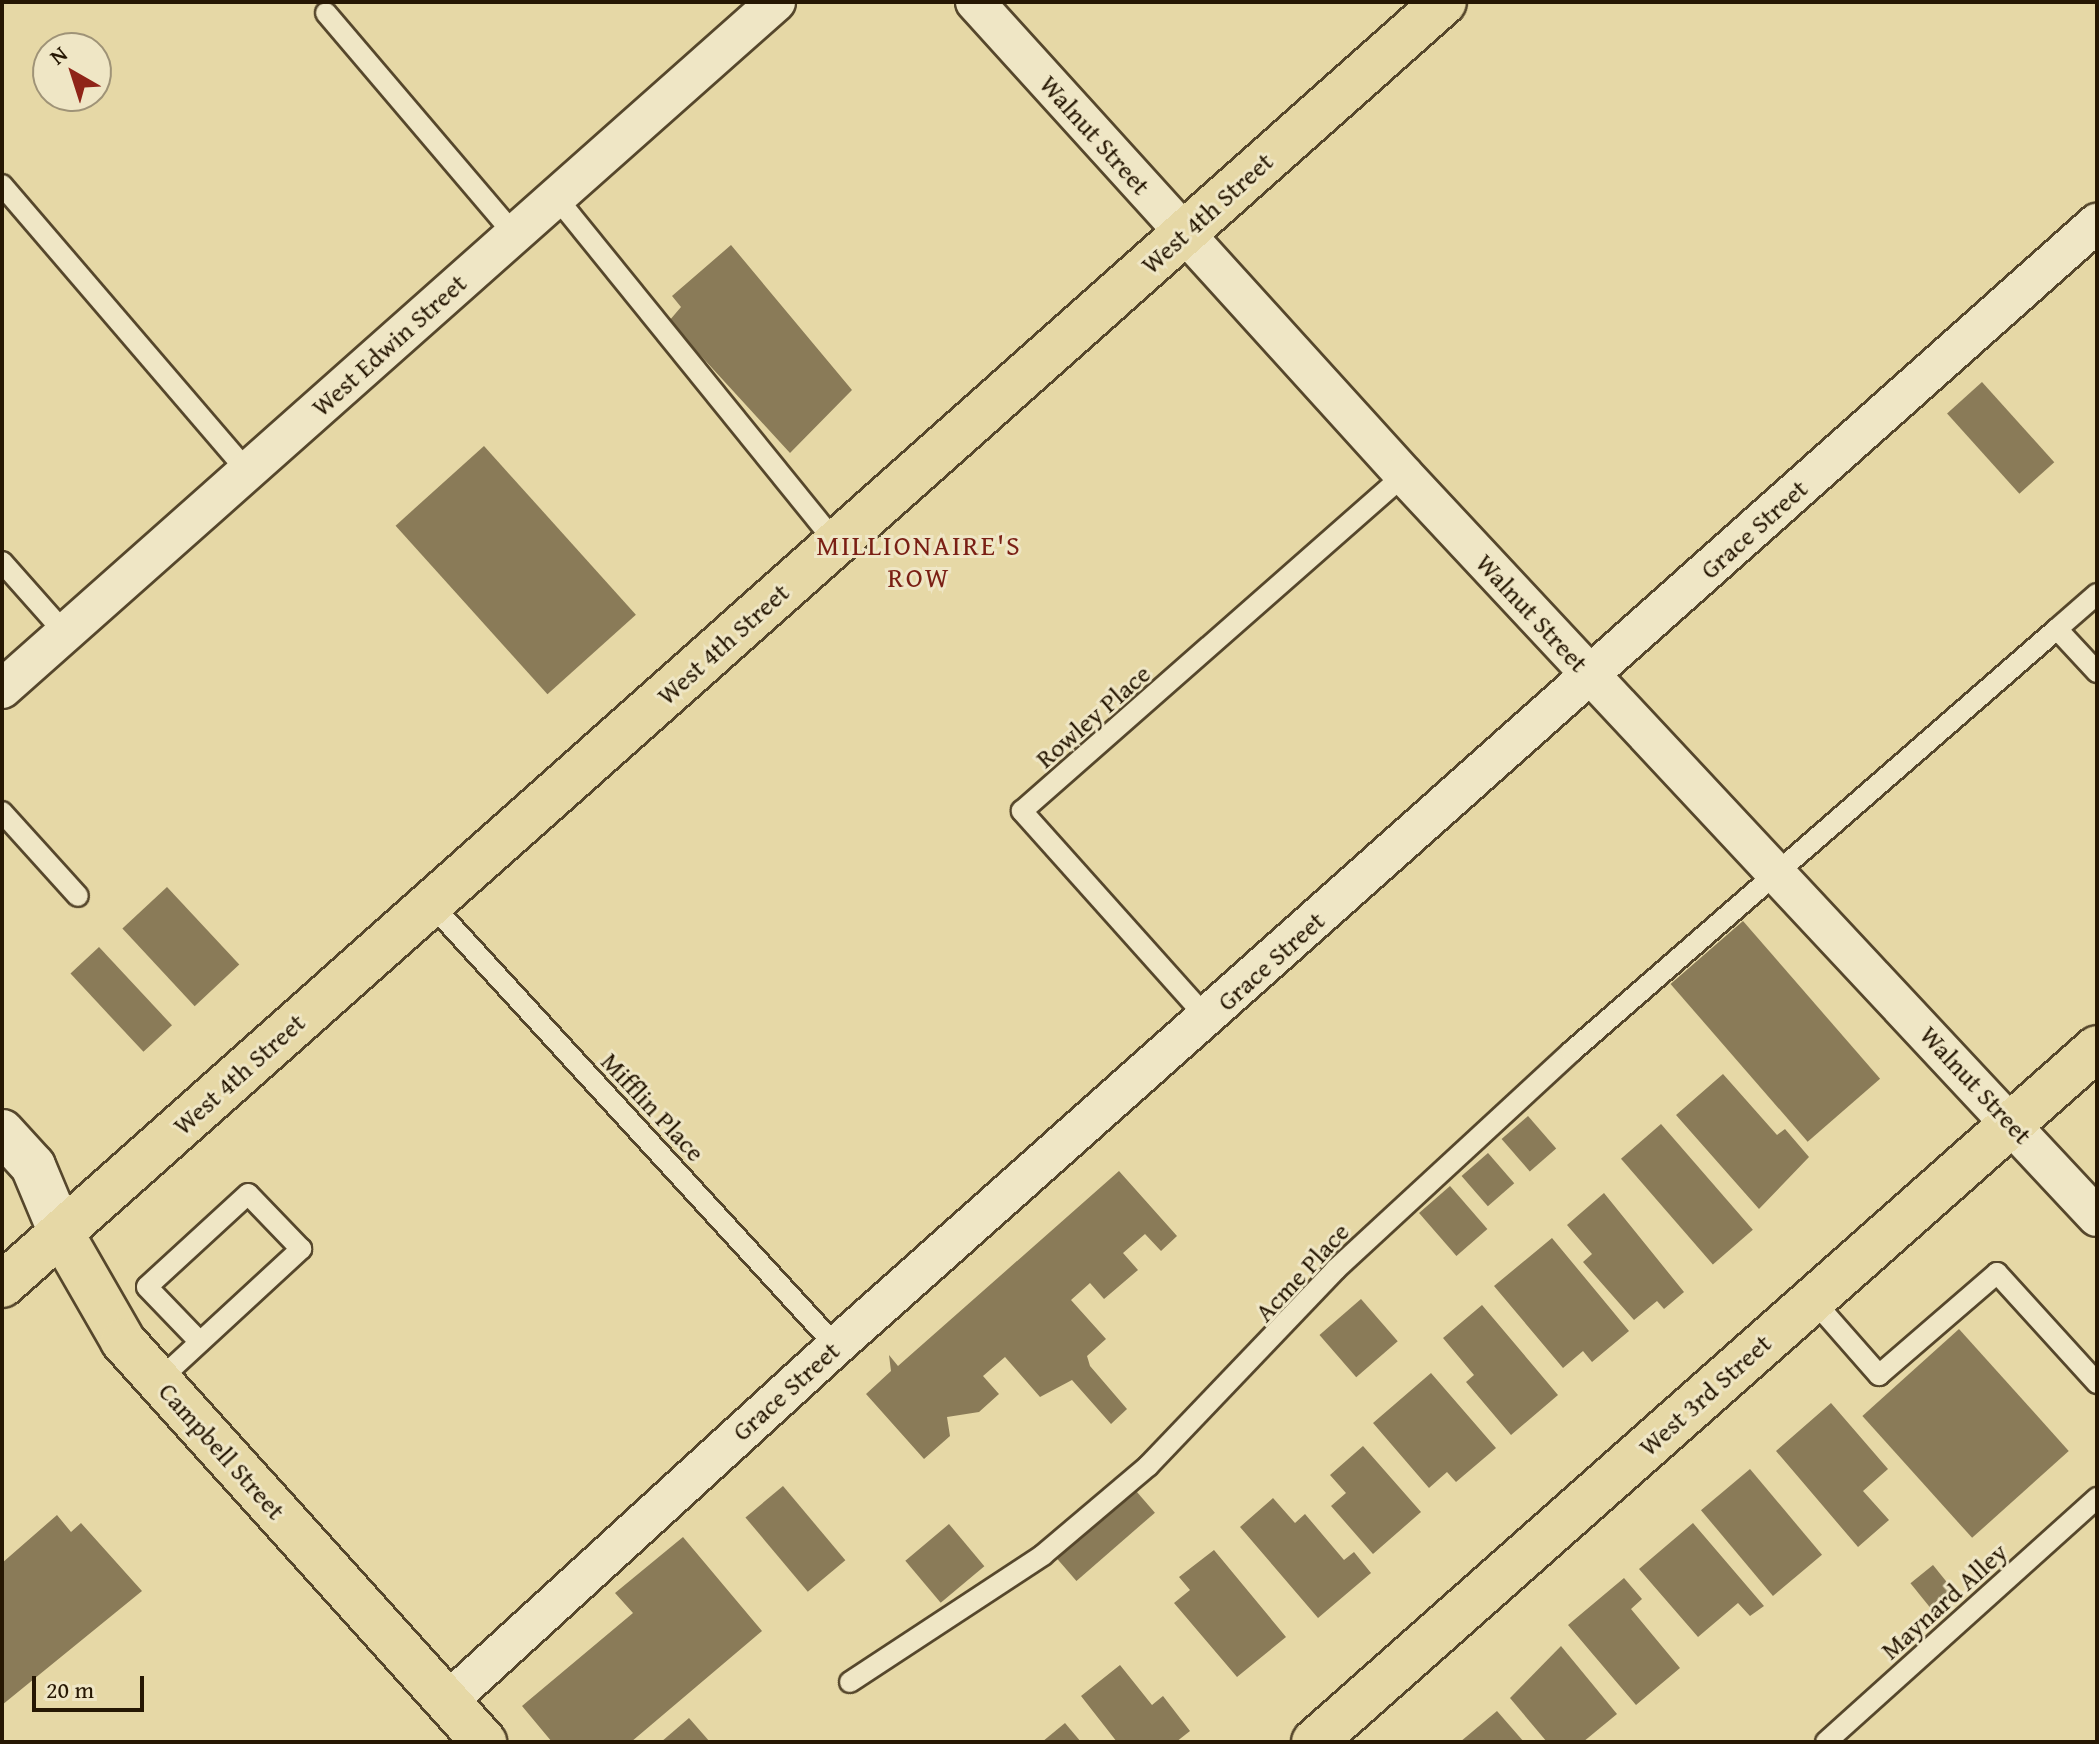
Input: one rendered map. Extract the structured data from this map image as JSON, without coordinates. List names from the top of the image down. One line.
{"streets":{"main road":["West 4th Street","West 3rd Street","Campbell Street"],"street":["Walnut Street","West Edwin Street","Grace Street"],"lane":["Rowley Place","Mifflin Place","Acme Place","Maynard Alley"]},"crossings":[["Walnut Street","West 4th Street"],["Walnut Street","Grace Street"],["Walnut Street","Rowley Place"],["Walnut Street","Acme Place"],["Walnut Street","West 3rd Street"],["West 4th Street","Mifflin Place"],["West 4th Street","Campbell Street"],["Grace Street","Rowley Place"],["Grace Street","Mifflin Place"],["Grace Street","Campbell Street"]],"districts":["MILLIONAIRE'S ROW"],"scale_bar":"20 m","north":"top left"}
